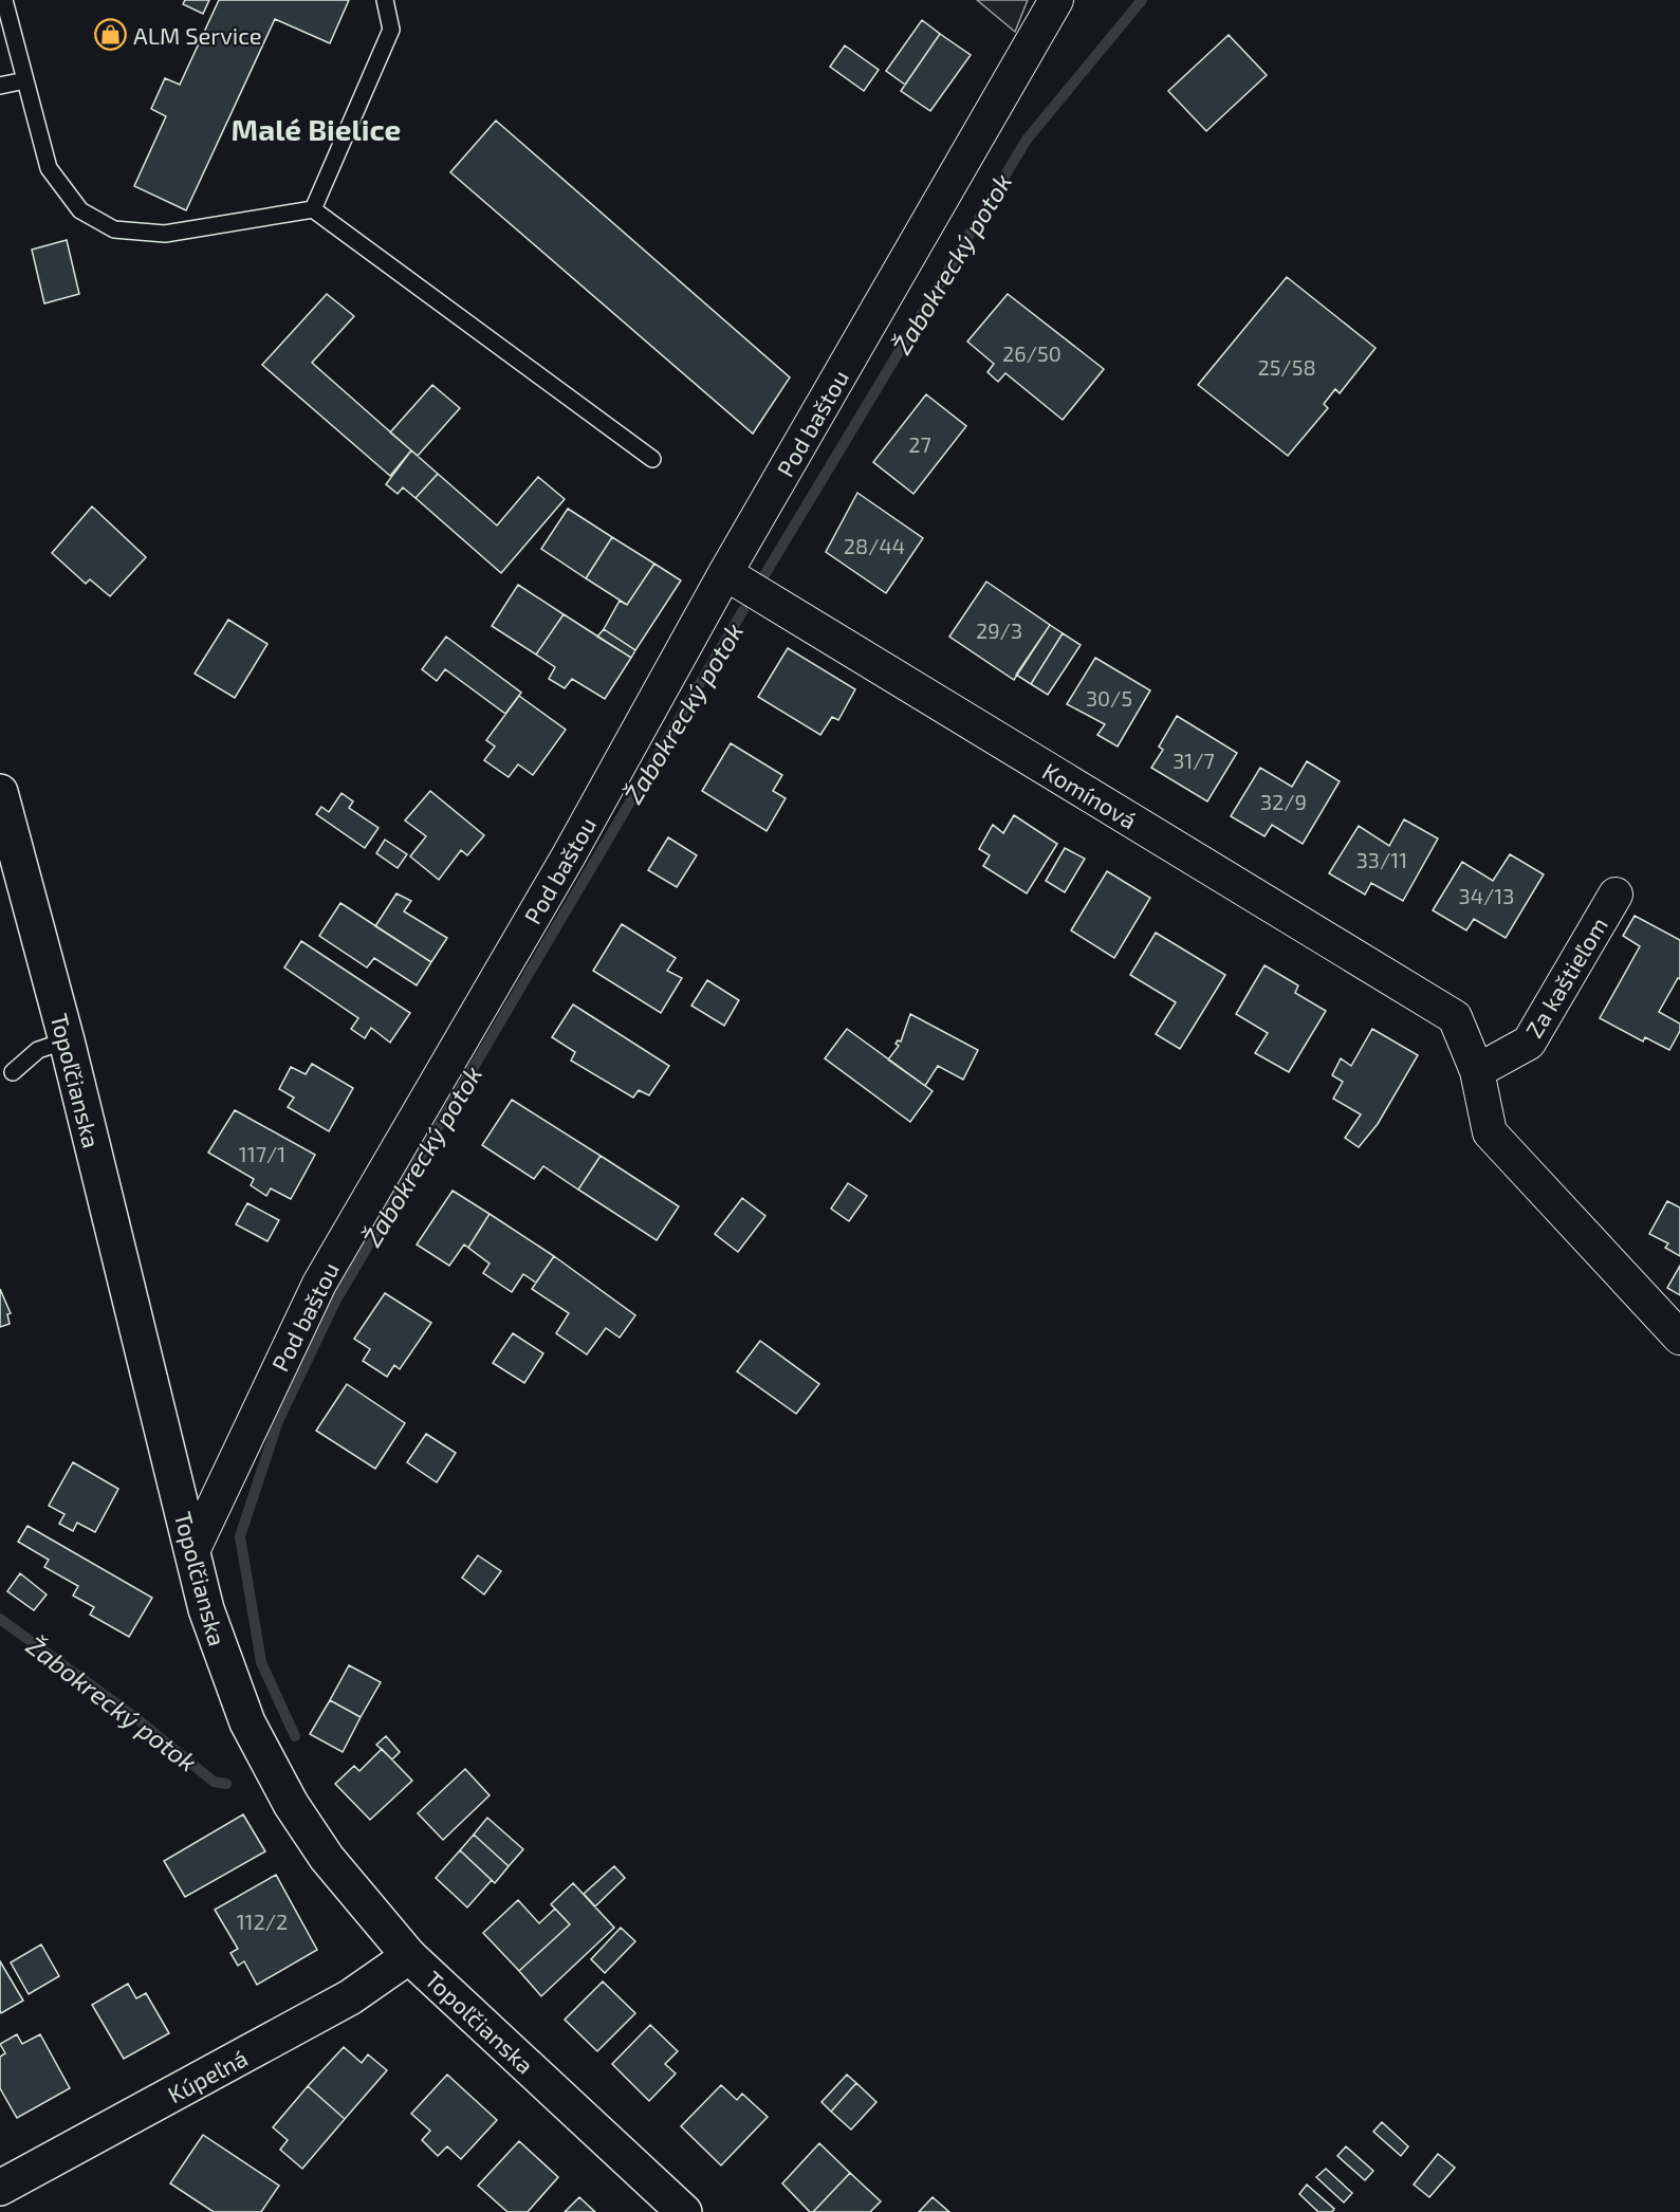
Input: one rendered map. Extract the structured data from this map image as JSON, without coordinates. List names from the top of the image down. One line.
{"streets":{"main road":["Topoľčianska","Kúpeľná"],"street":["Pod baštou","Komínová","Za kaštieľom"]},"crossings":[["Pod baštou","Komínová"],["Pod baštou","Topoľčianska"],["Komínová","Za kaštieľom"],["Topoľčianska","Kúpeľná"]],"districts":["Malé Bielice"],"water":["Žabokrecký potok"],"places":{"shop":["ALM Service"]},"house_numbers":["26/50","25/58","27","28/44","29/3","30/5","31/7","32/9","33/11","34/13","117/1","112/2"]}
